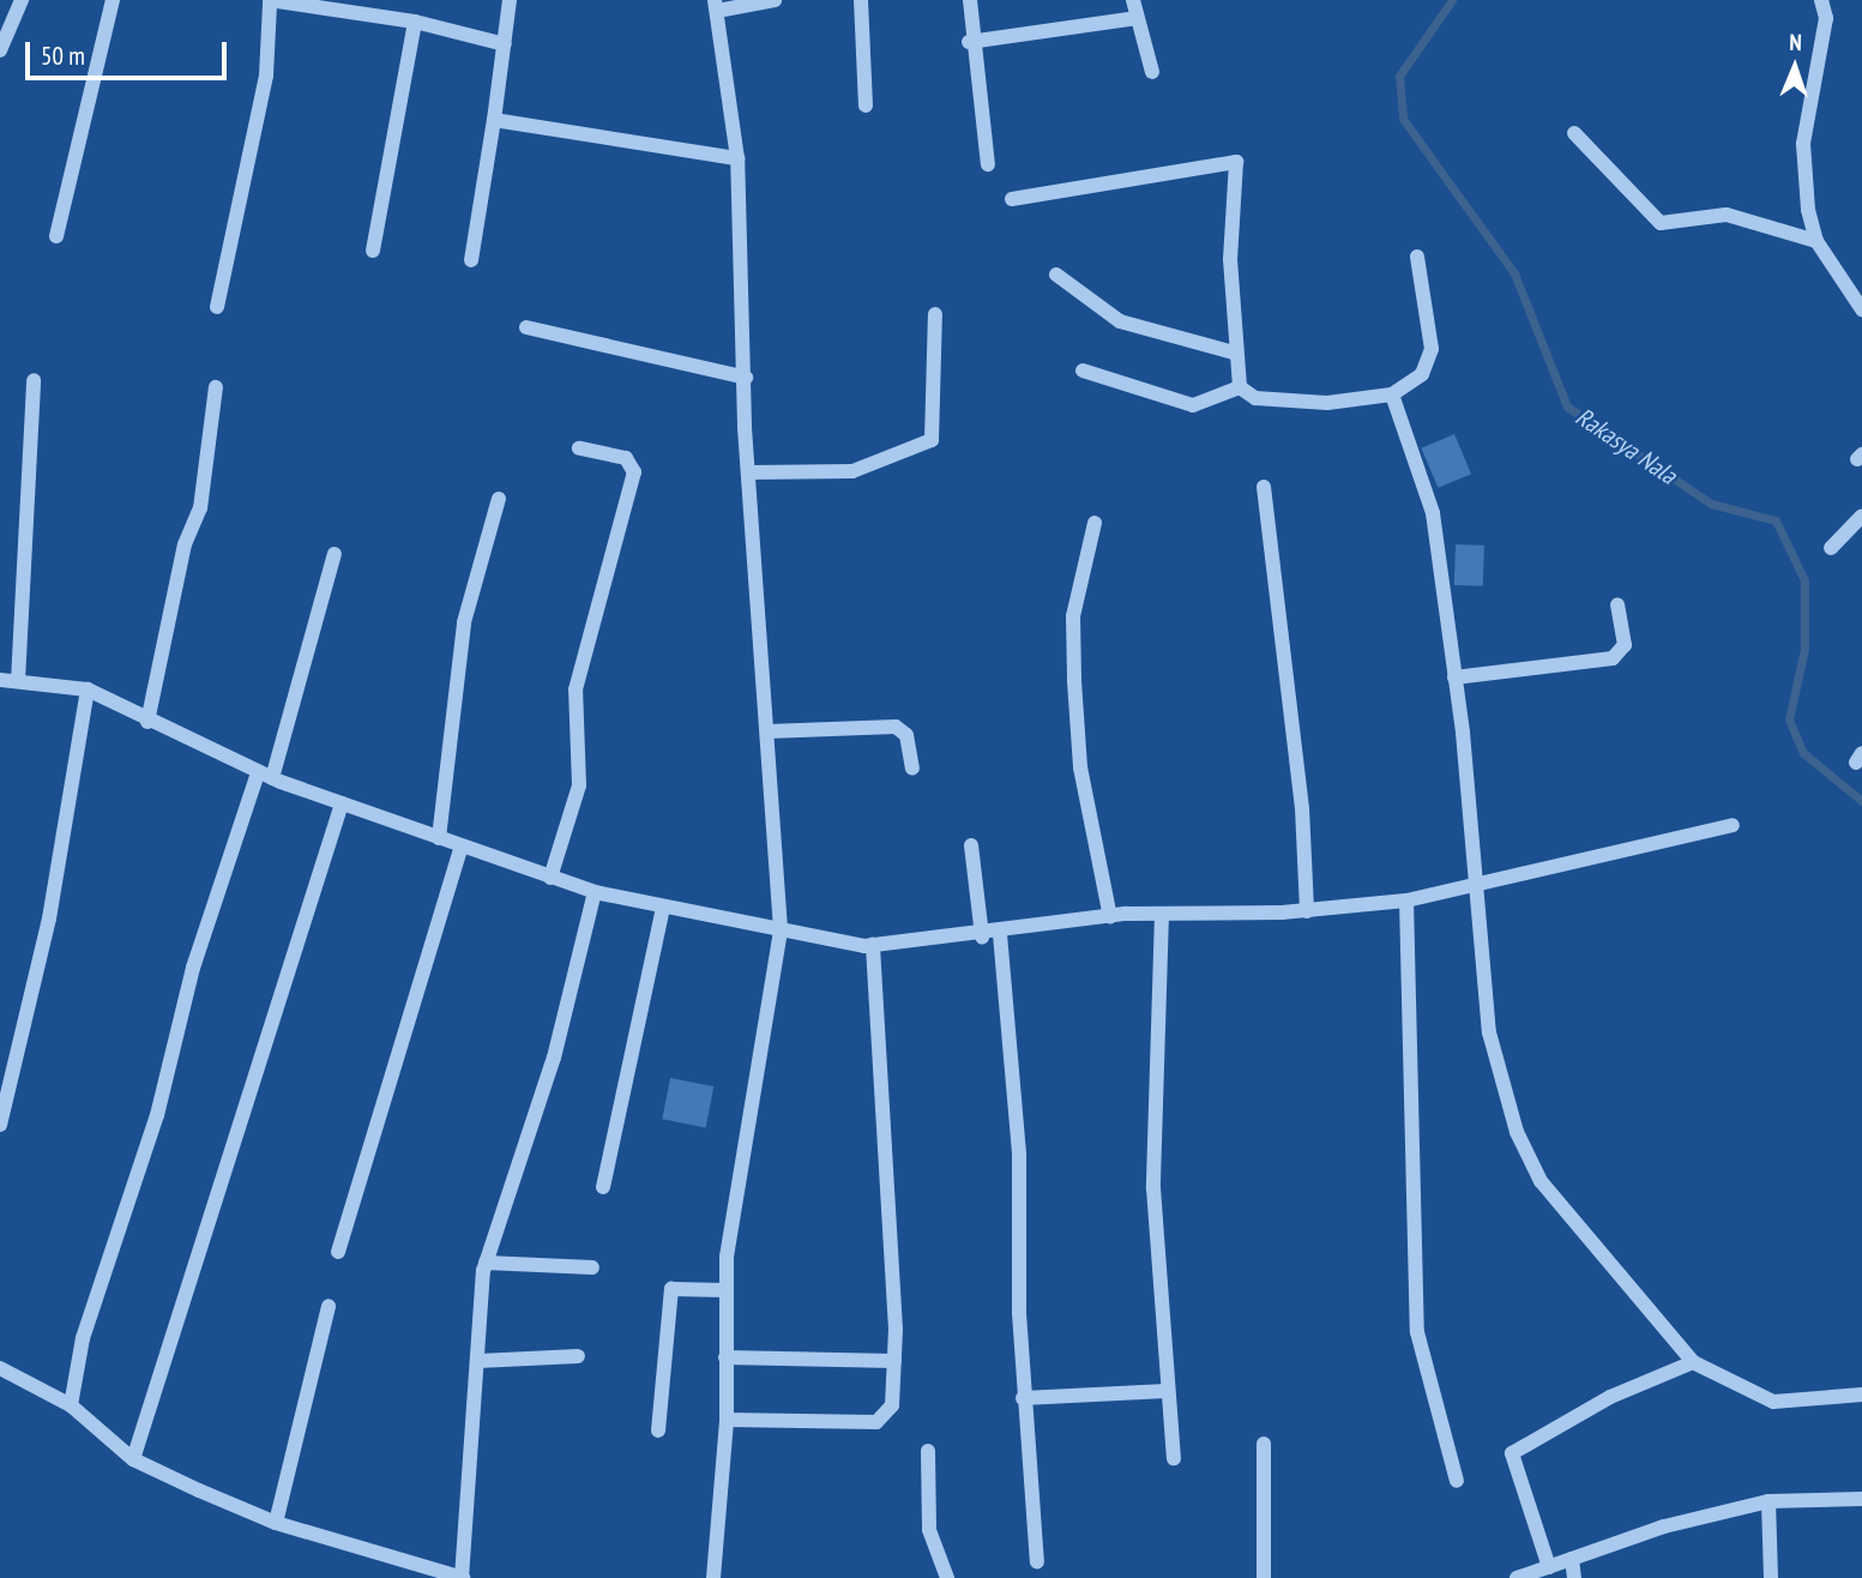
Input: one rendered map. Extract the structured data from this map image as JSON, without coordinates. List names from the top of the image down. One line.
{"water":["Rakasya Nala"],"scale_bar":"50 m","north":"top"}
